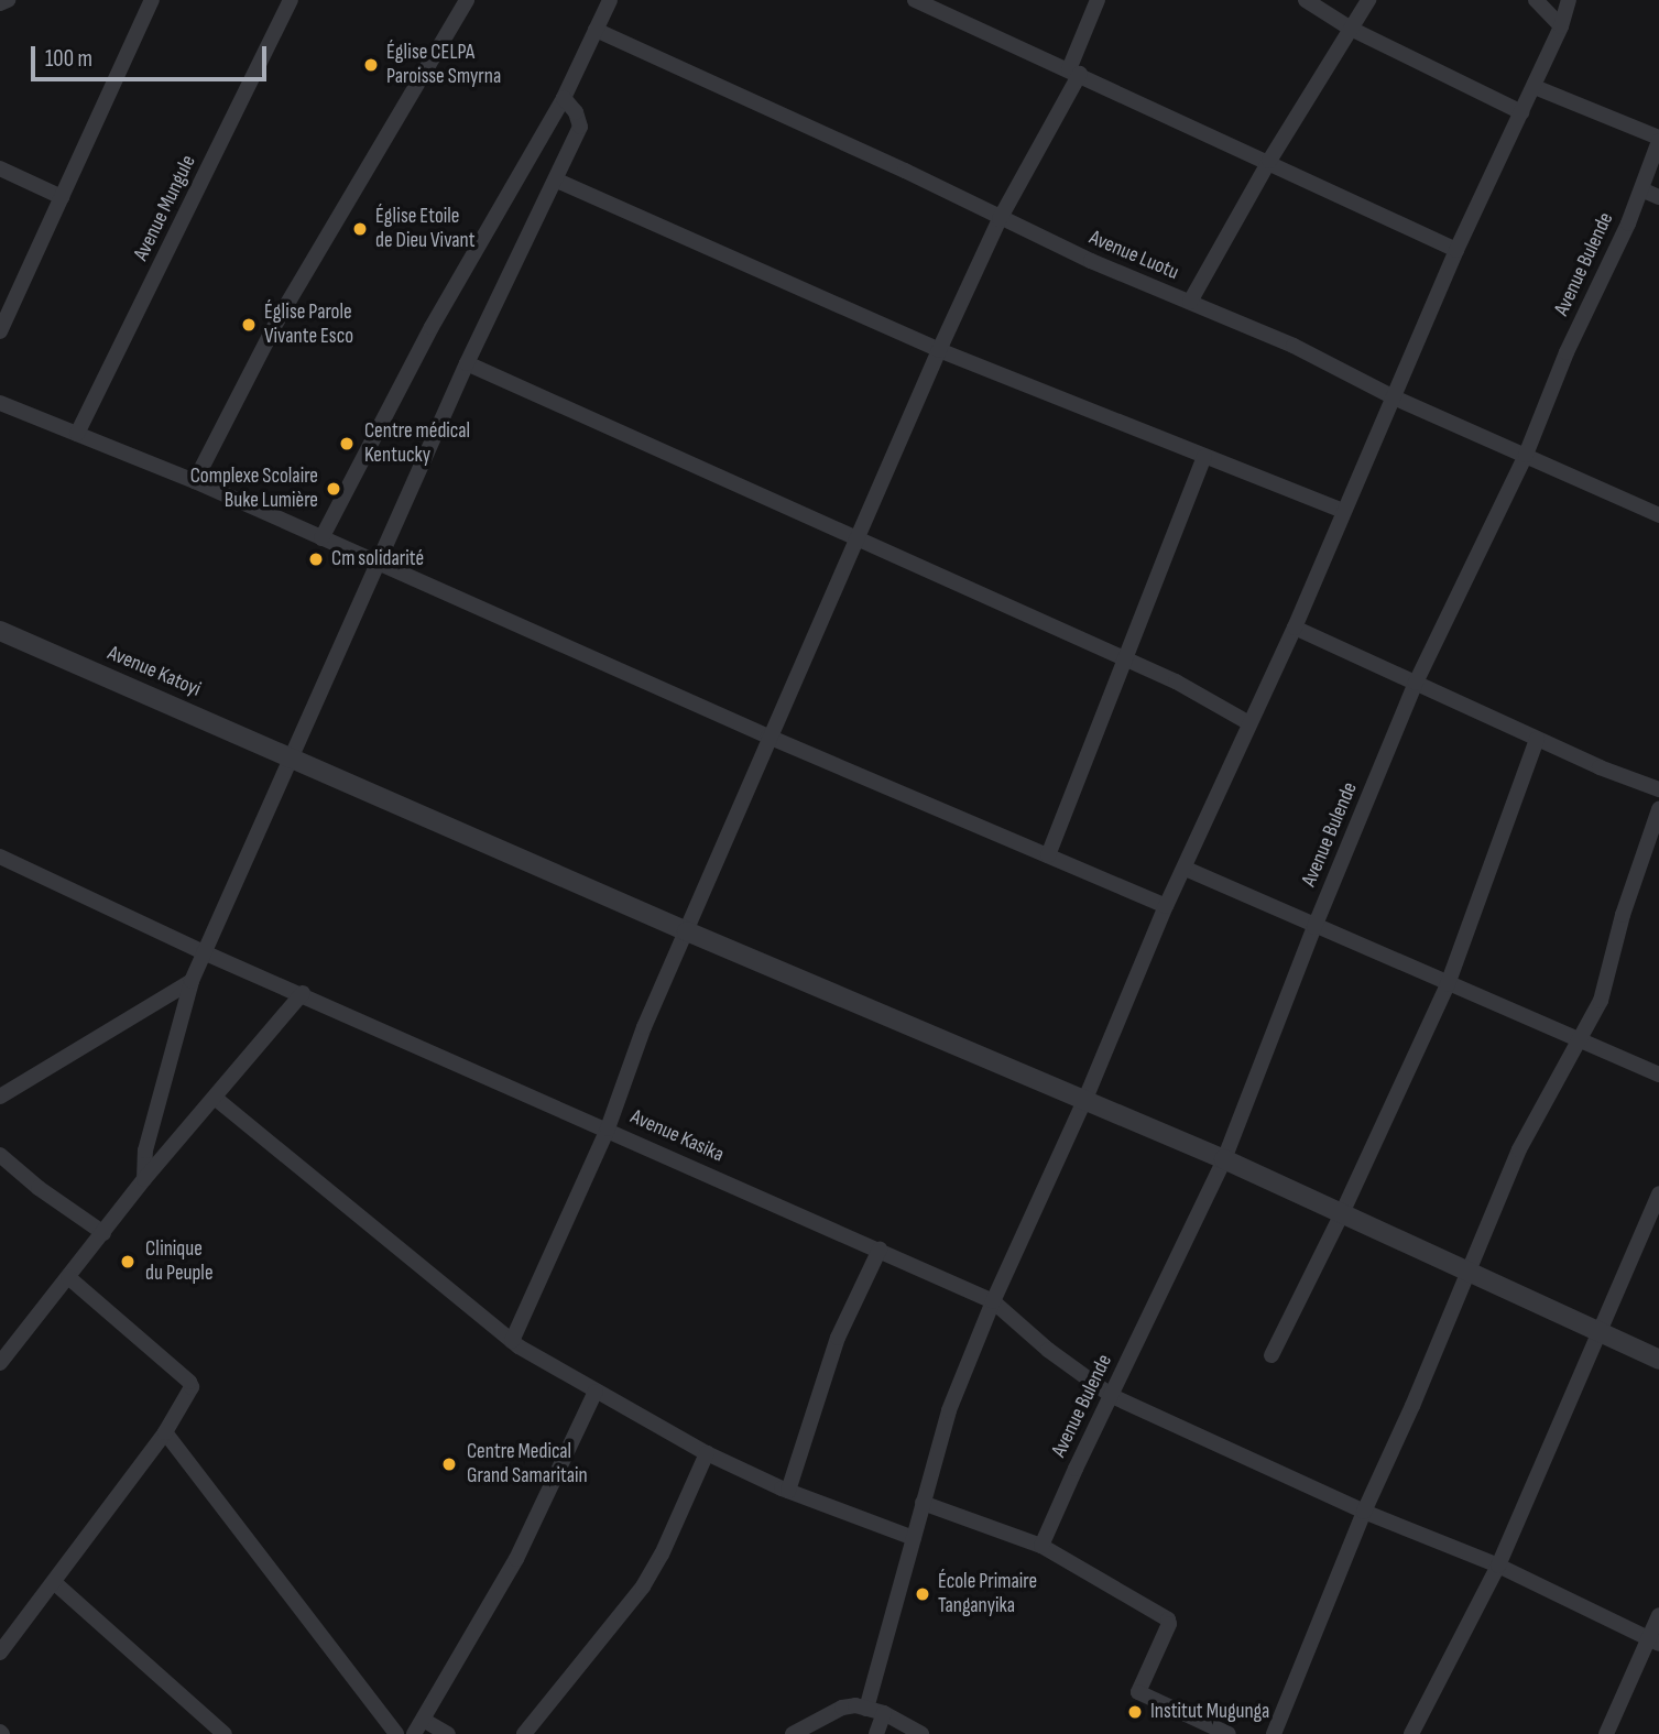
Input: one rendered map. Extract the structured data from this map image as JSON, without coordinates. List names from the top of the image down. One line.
{"streets":{"street":["Avenue Mungule","Avenue Luotu","Avenue Bulende","Avenue Katoyi","Avenue Kasika"]},"crossings":[["Avenue Luotu","Avenue Bulende"],["Avenue Bulende","Avenue Katoyi"],["Avenue Bulende","Avenue Kasika"]],"places":["Église CELPA Paroisse Smyrna","Église Etoile de Dieu Vivant","Église Parole Vivante Esco","Centre médical Kentucky","Complexe Scolaire Buke Lumière","Cm solidarité","Clinique du Peuple","Centre Medical Grand Samaritain","École Primaire Tanganyika","Institut Mugunga"],"scale_bar":"100 m"}
